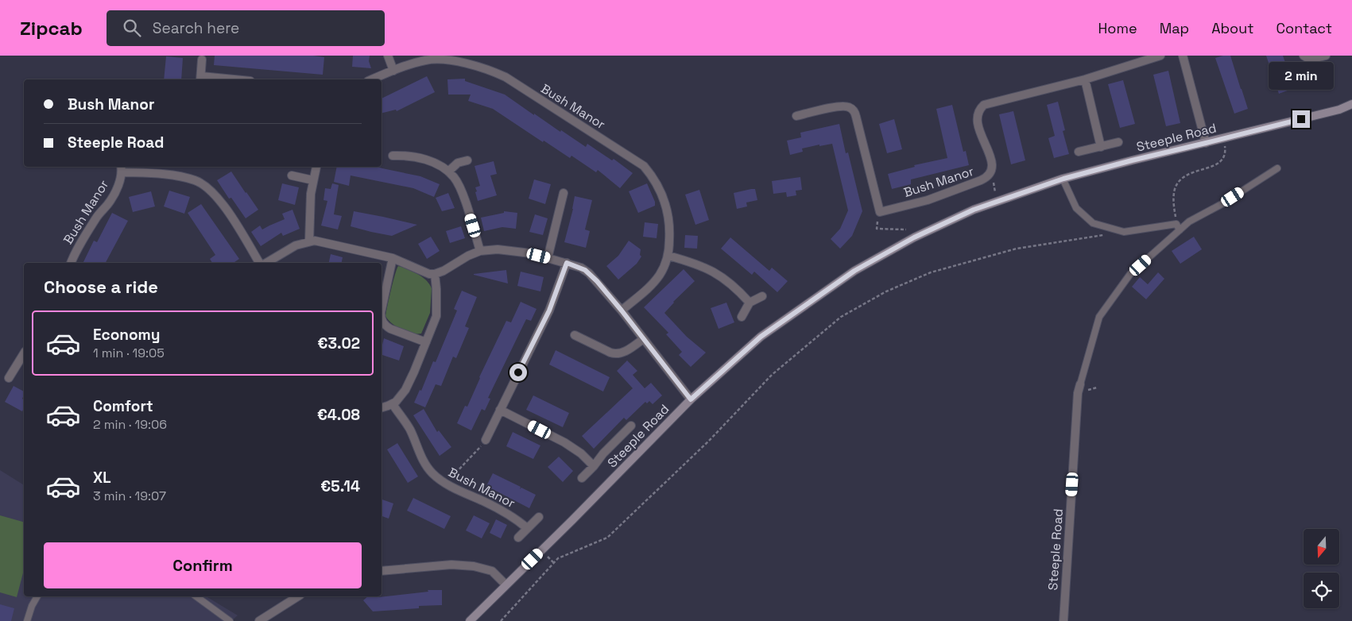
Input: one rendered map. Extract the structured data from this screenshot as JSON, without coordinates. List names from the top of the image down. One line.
{"streets":{"main road":["Steeple Road"],"street":["Bush Manor"]},"north":"bottom","page":{"header":"Zipcab","search":"Search here","nav":["Home","Map","About","Contact"],"bubble":"2 min","banner":["Bush Manor","Steeple Road"],"heading":"Choose a ride","list":[{"name":"Economy","note":"1 min · 19:05","value":"€3.02"},{"name":"Comfort","note":"2 min · 19:06","value":"€4.08"},{"name":"XL","note":"3 min · 19:07","value":"€5.14"}],"buttons":"Confirm"}}
